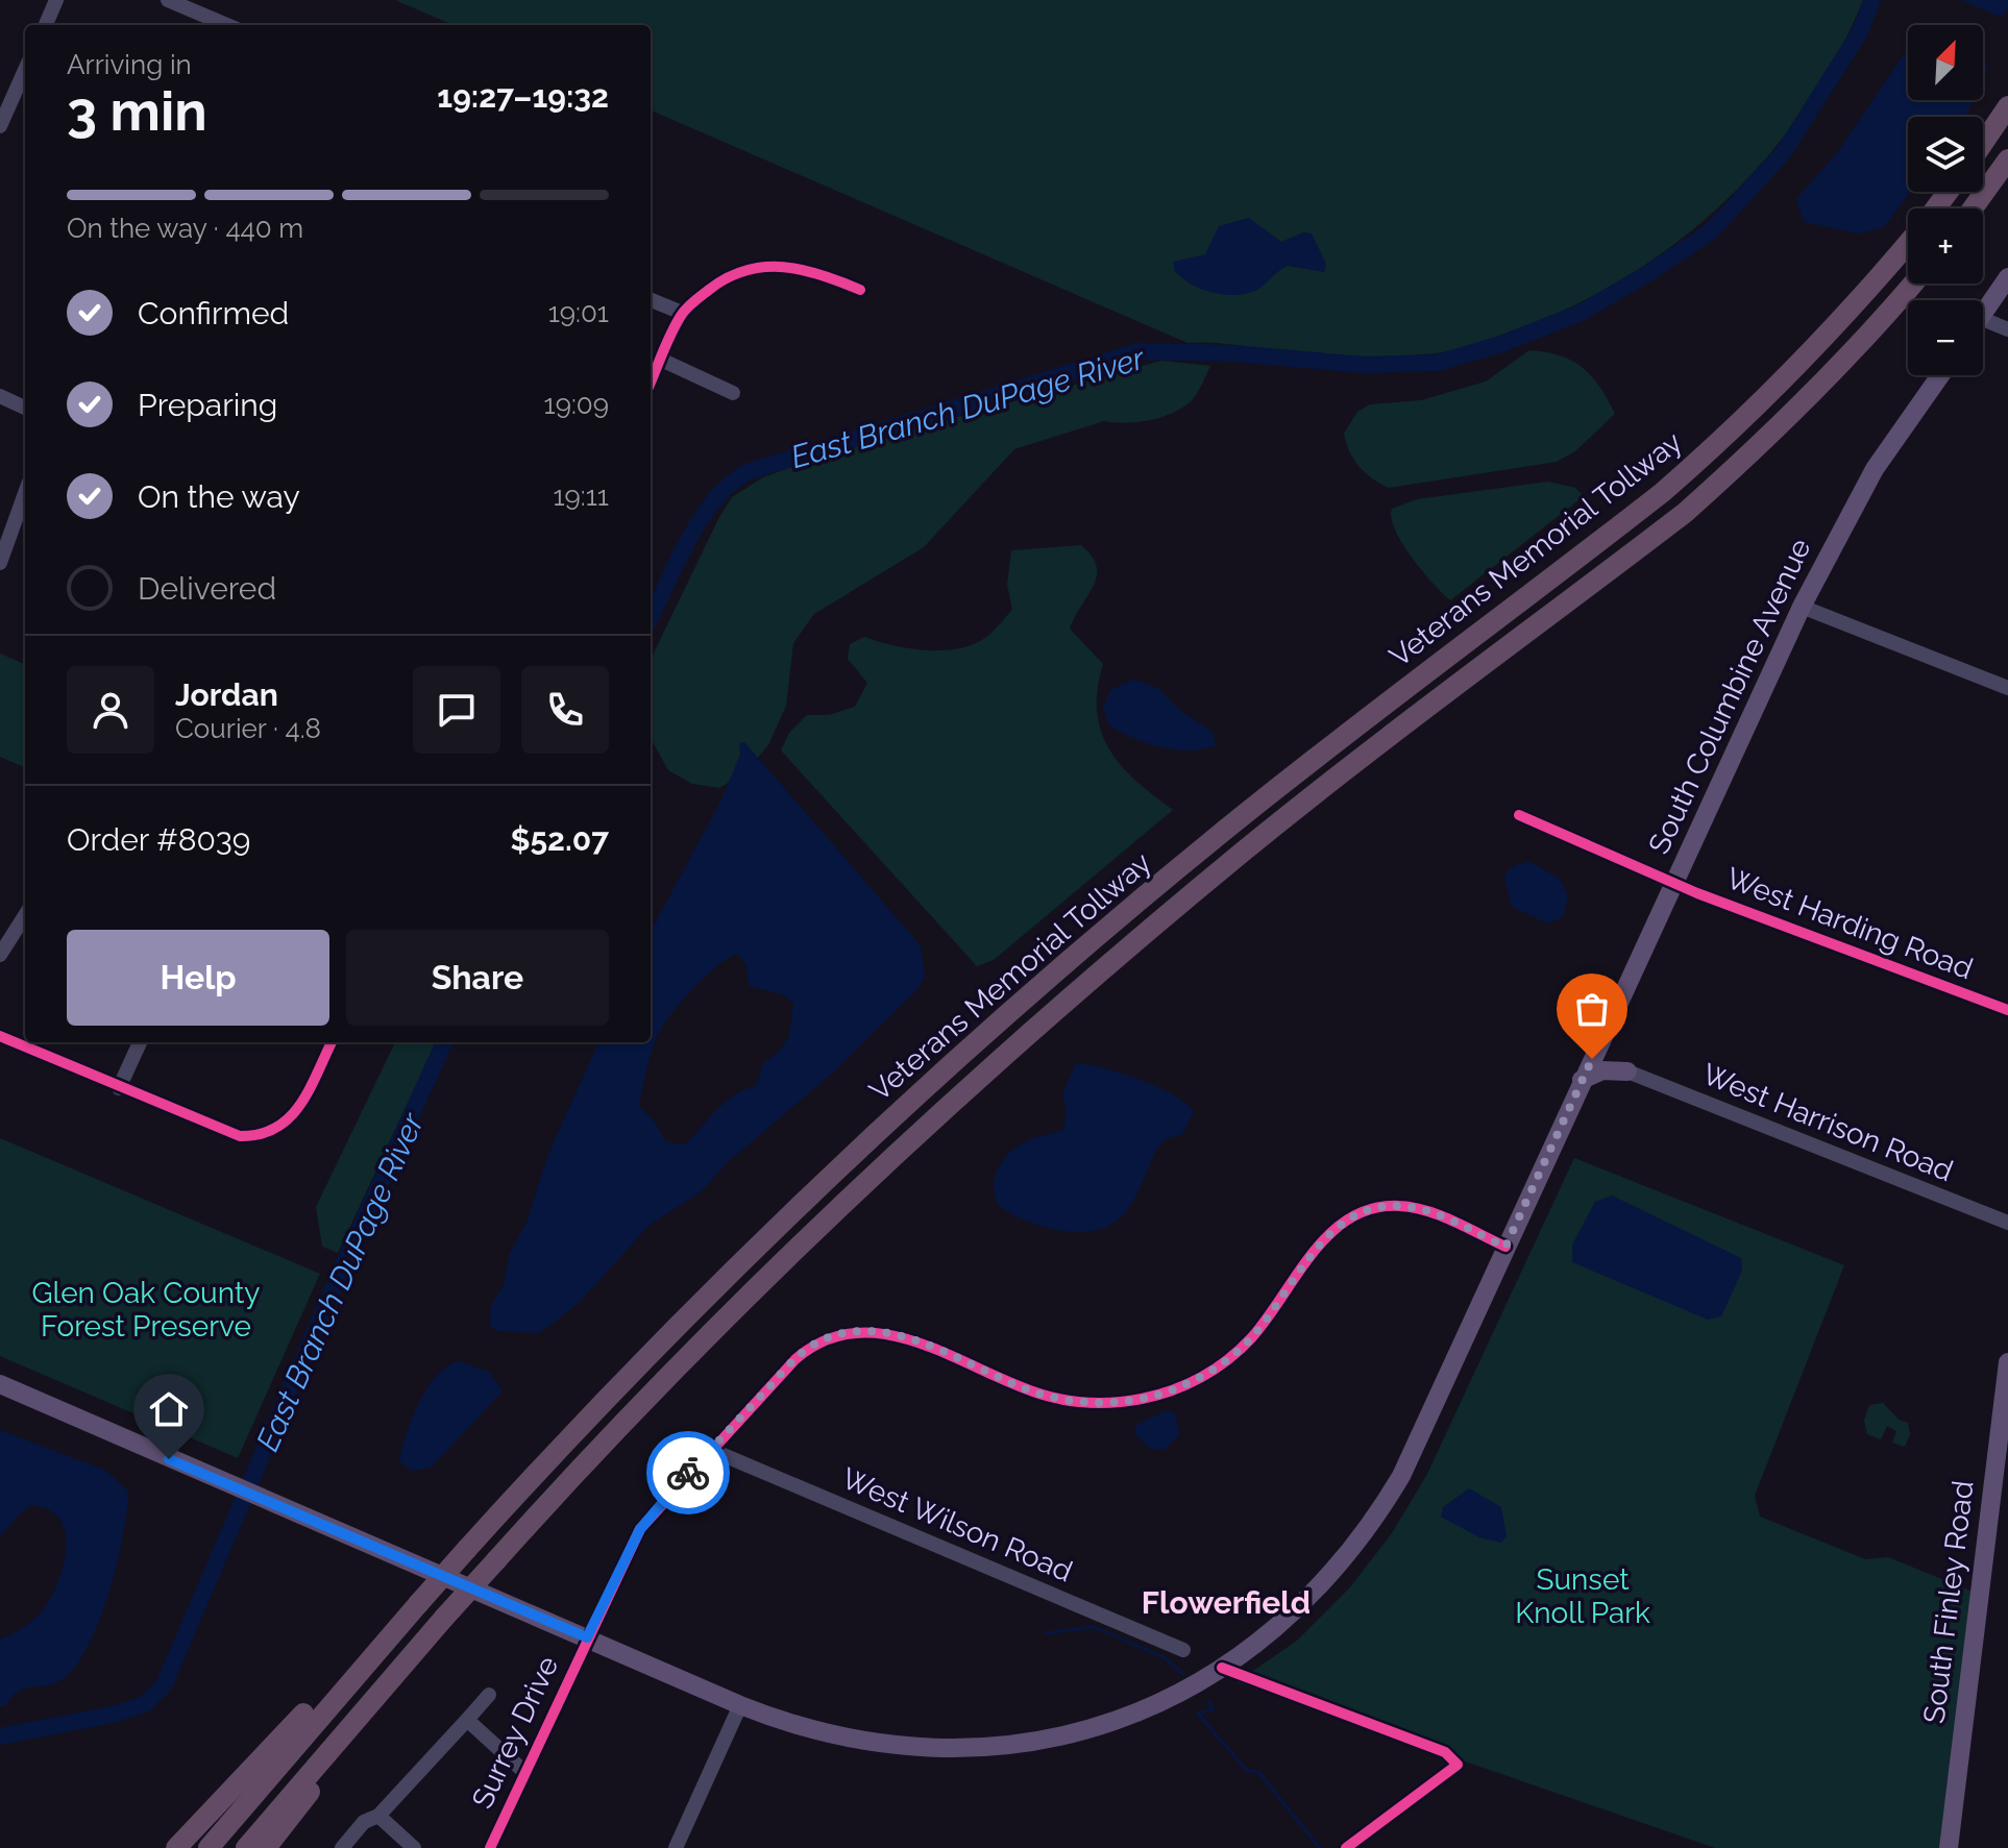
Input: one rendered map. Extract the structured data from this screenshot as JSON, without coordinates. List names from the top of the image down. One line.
{"streets":{"highway":["Veterans Memorial Tollway"],"main road":["South Columbine Avenue","South Finley Road"],"street":["West Harding Road","West Harrison Road","West Wilson Road","Surrey Drive"]},"crossings":[["South Columbine Avenue","West Harding Road"],["South Columbine Avenue","Surrey Drive"],["West Wilson Road","Surrey Drive"]],"districts":["Flowerfield"],"water":["East Branch DuPage River"],"parks":["Glen Oak County Forest Preserve","Sunset Knoll Park"],"north":"top right","page":{"map_buttons":["+","−"],"heading":["3 min","Arriving in","19:27–19:32"],"panel":["Jordan","Courier · 4.8","Order #8039","$52.07"],"bar":"On the way · 440 m","list":[["Confirmed","19:01"],["Preparing","19:09"],["On the way","19:11"],"Delivered"],"buttons":["Help","Share"]}}
